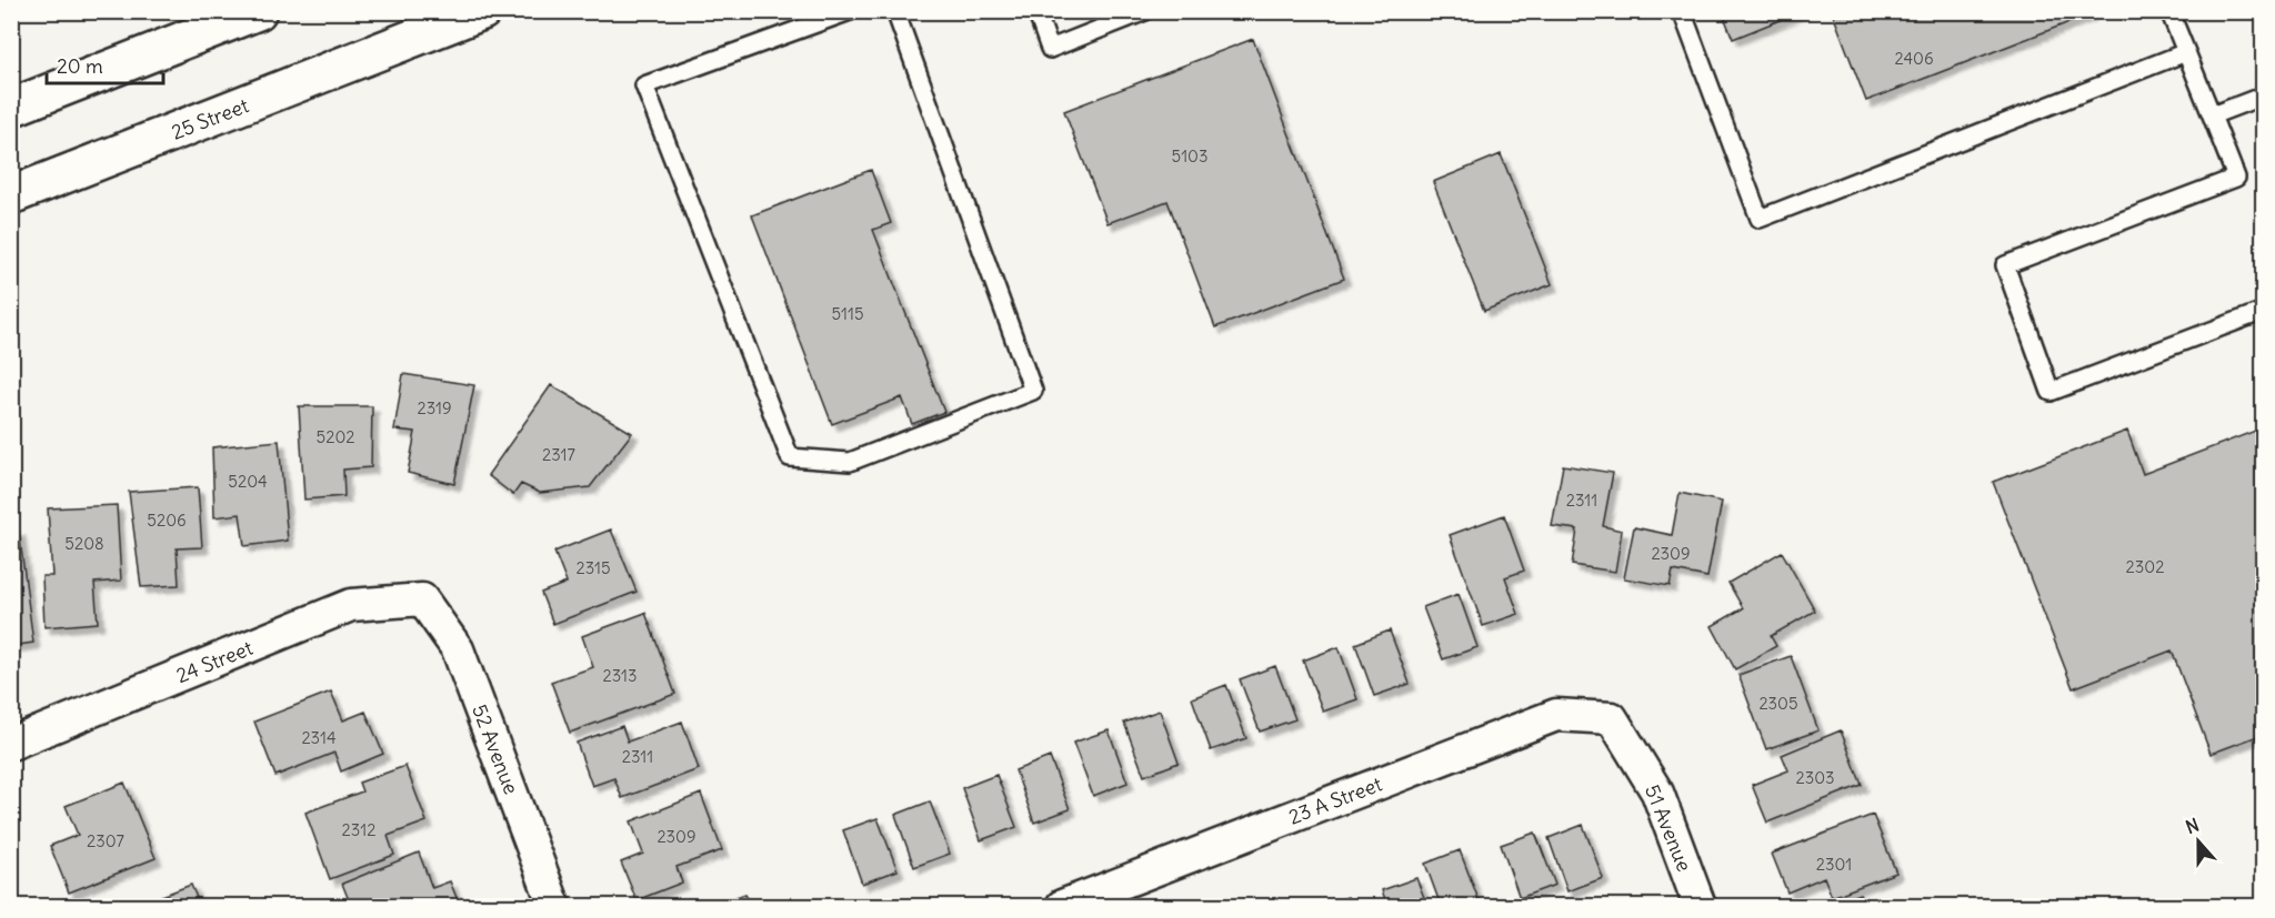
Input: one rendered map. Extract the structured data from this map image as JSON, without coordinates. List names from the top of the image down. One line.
{"streets":{"main road":["25 Street"],"street":["24 Street","52 Avenue","23 A Street","51 Avenue"]},"crossings":[["24 Street","52 Avenue"],["23 A Street","51 Avenue"]],"house_numbers":["2406","5103","5115","2319","5202","2317","5204","2311","5206","5208","2309","2302","2315","2313","2305","2314","2311","2303","2312","2309","2307","2301"],"scale_bar":"20 m","north":"top"}
